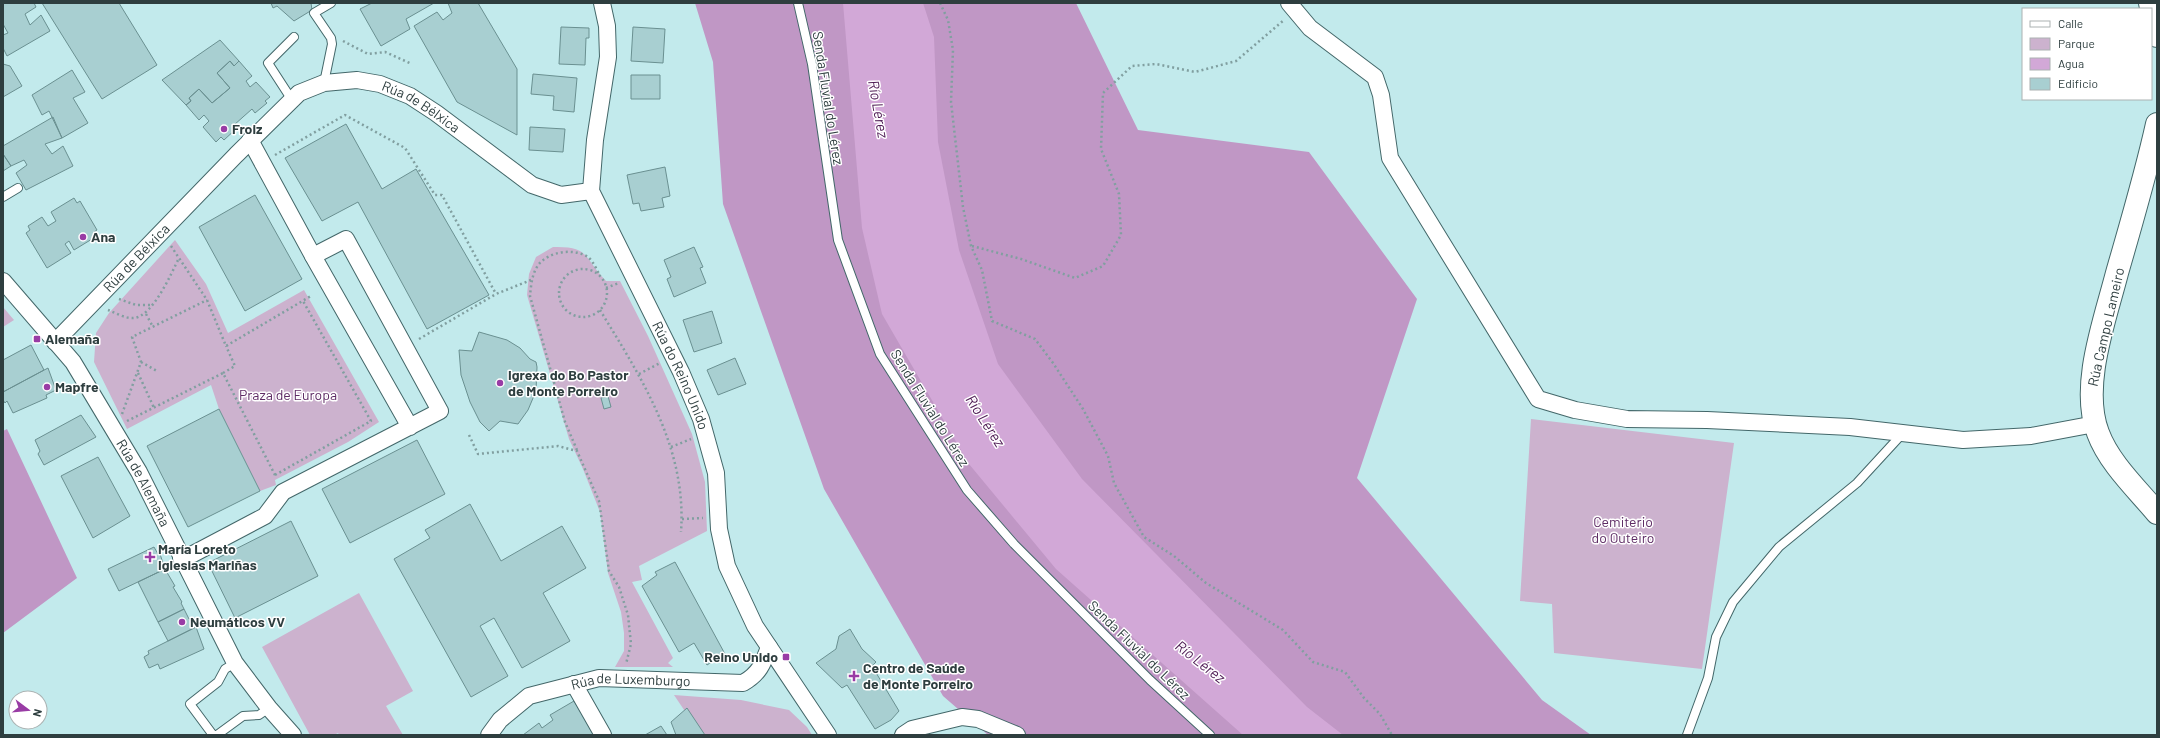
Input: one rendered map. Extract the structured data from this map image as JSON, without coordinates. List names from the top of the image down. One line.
{"streets":{"street":["Rúa de Bélxica","Rúa Campo Lameiro","Rúa do Reino Unido","Rúa de Alemaña","Rúa de Luxemburgo"],"lane":["Senda Fluvial do Lérez"]},"crossings":[["Rúa de Bélxica","Rúa do Reino Unido"],["Rúa de Bélxica","Rúa de Alemaña"],["Rúa do Reino Unido","Rúa de Luxemburgo"]],"water":["Río Lérez"],"parks":["Praza de Europa","Cemiterio do Outeiro"],"places":{"other":["Froiz","Ana","Igrexa do Bo Pastor de Monte Porreiro","Mapfre","Neumáticos VV"],"transit":["Alemaña","Reino Unido"],"health":["María Loreto Iglesias Mariñas","Centro de Saúde de Monte Porreiro"]},"legend":["Calle","Parque","Agua","Edificio"],"north":"right"}
